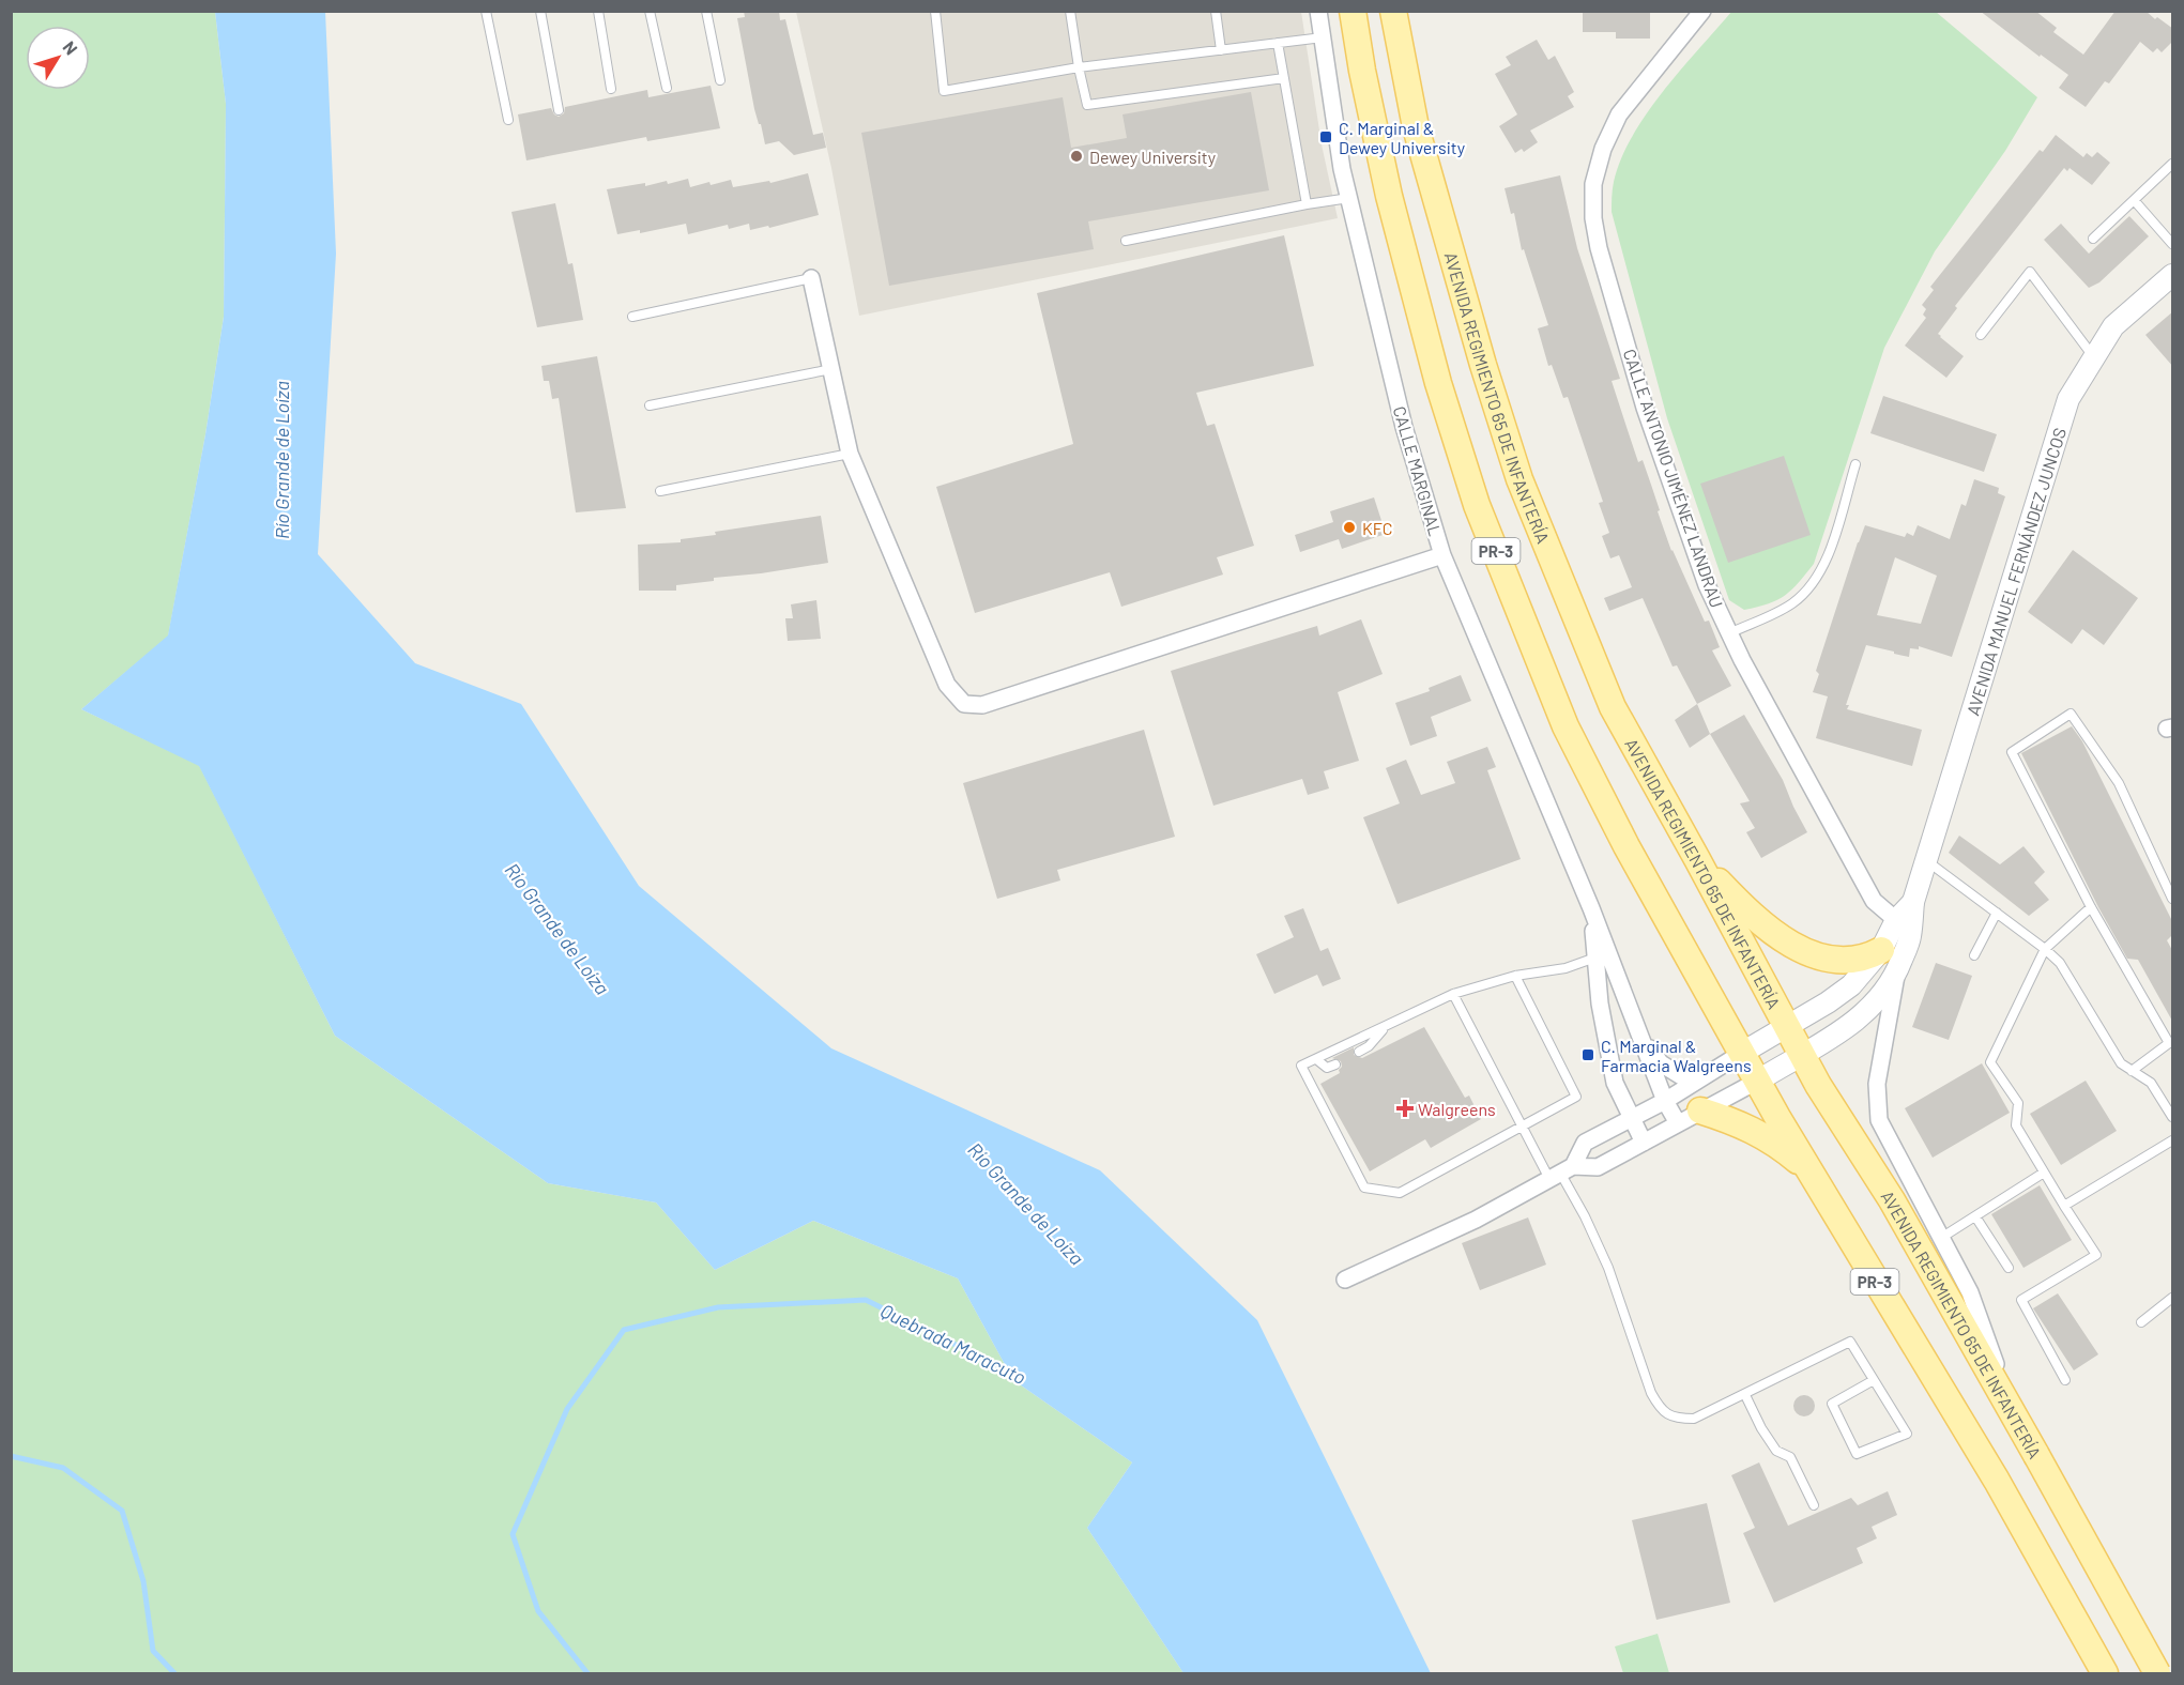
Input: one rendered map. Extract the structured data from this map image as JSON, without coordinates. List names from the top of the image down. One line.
{"streets":{"main road":["AVENIDA REGIMIENTO 65 DE INFANTERÍA","PR-3"],"street":["CALLE MARGINAL","CALLE ANTONIO JIMÉNEZ LANDRAU","AVENIDA MANUEL FERNÁNDEZ JUNCOS"]},"crossings":[["AVENIDA REGIMIENTO 65 DE INFANTERÍA","AVENIDA MANUEL FERNÁNDEZ JUNCOS"],["CALLE ANTONIO JIMÉNEZ LANDRAU","AVENIDA MANUEL FERNÁNDEZ JUNCOS"],["PR-3","AVENIDA MANUEL FERNÁNDEZ JUNCOS"]],"water":["Río Grande de Loíza","Quebrada Maracuto"],"places":{"transit":["C. Marginal & Dewey University","C. Marginal & Farmacia Walgreens"],"other":["Dewey University","KFC"],"health":["Walgreens"]},"north":"top right"}
